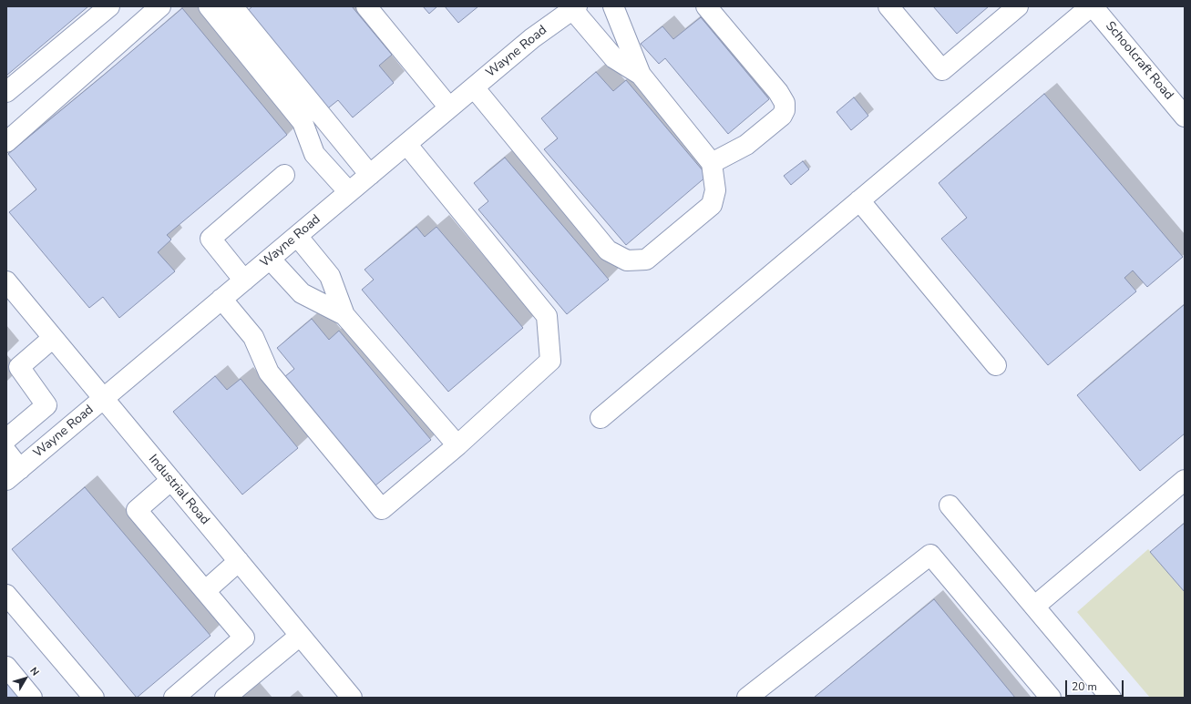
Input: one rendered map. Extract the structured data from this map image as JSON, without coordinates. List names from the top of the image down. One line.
{"streets":{"street":["Wayne Road","Schoolcraft Road","Industrial Road"]},"crossings":[["Wayne Road","Industrial Road"]],"scale_bar":"20 m","north":"top right"}
